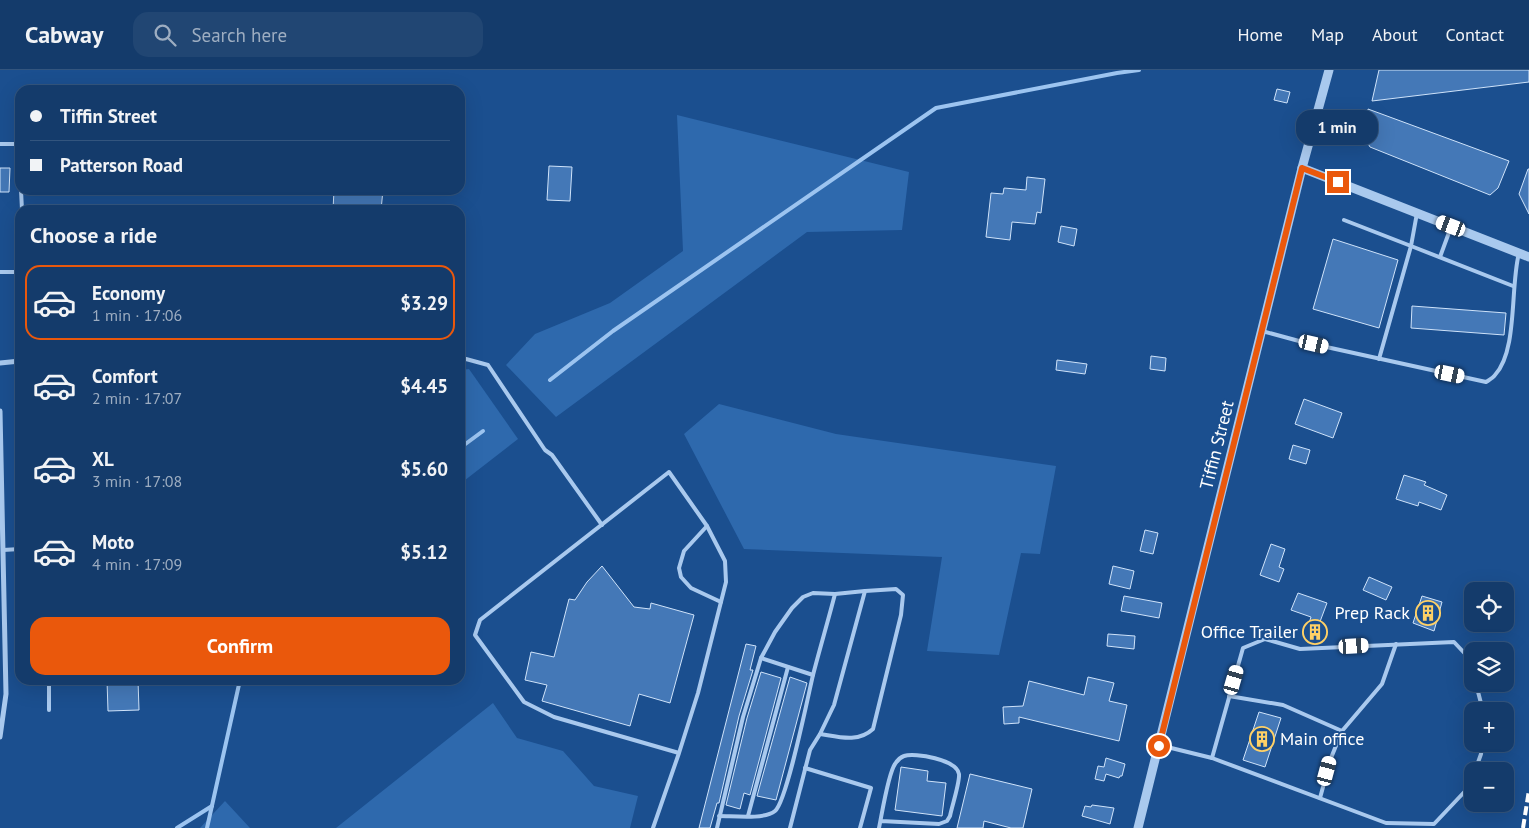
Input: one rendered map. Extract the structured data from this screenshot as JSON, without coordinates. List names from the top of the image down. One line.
{"streets":{"street":["Tiffin Street"]},"places":{"building":["Prep Rack","Office Trailer","Main office"]},"page":{"header":"Cabway","search":"Search here","nav":["Home","Map","About","Contact"],"banner":["Tiffin Street","Patterson Road"],"bubble":"1 min","heading":"Choose a ride","list":[{"name":"Economy","note":"1 min · 17:06","value":"$3.29"},{"name":"Comfort","note":"2 min · 17:07","value":"$4.45"},{"name":"XL","note":"3 min · 17:08","value":"$5.60"},{"name":"Moto","note":"4 min · 17:09","value":"$5.12"}],"map_buttons":["+","−"],"buttons":"Confirm"}}
